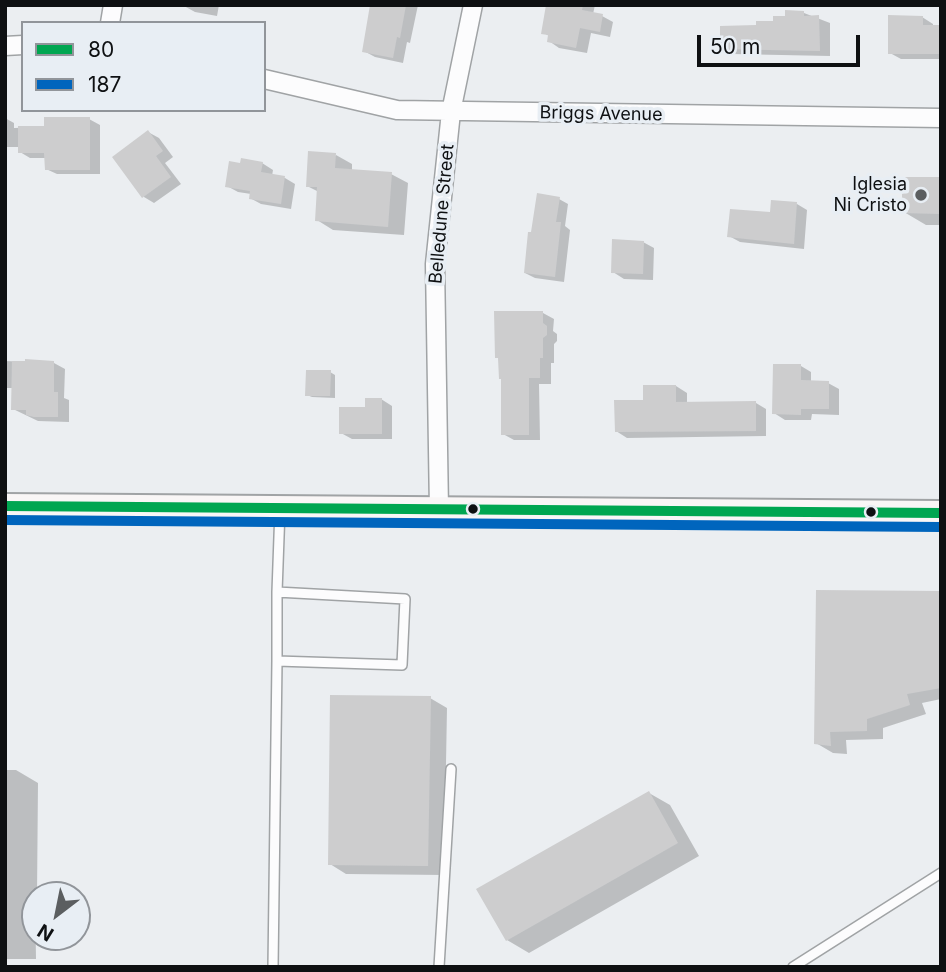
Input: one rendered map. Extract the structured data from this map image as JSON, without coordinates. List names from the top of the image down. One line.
{"streets":{"street":["Briggs Avenue","Belledune Street"]},"crossings":[["Briggs Avenue","Belledune Street"]],"places":["Iglesia Ni Cristo"],"lines":["transit line 80","transit line 187"],"legend":["80","187"],"scale_bar":"50 m","north":"bottom left"}
